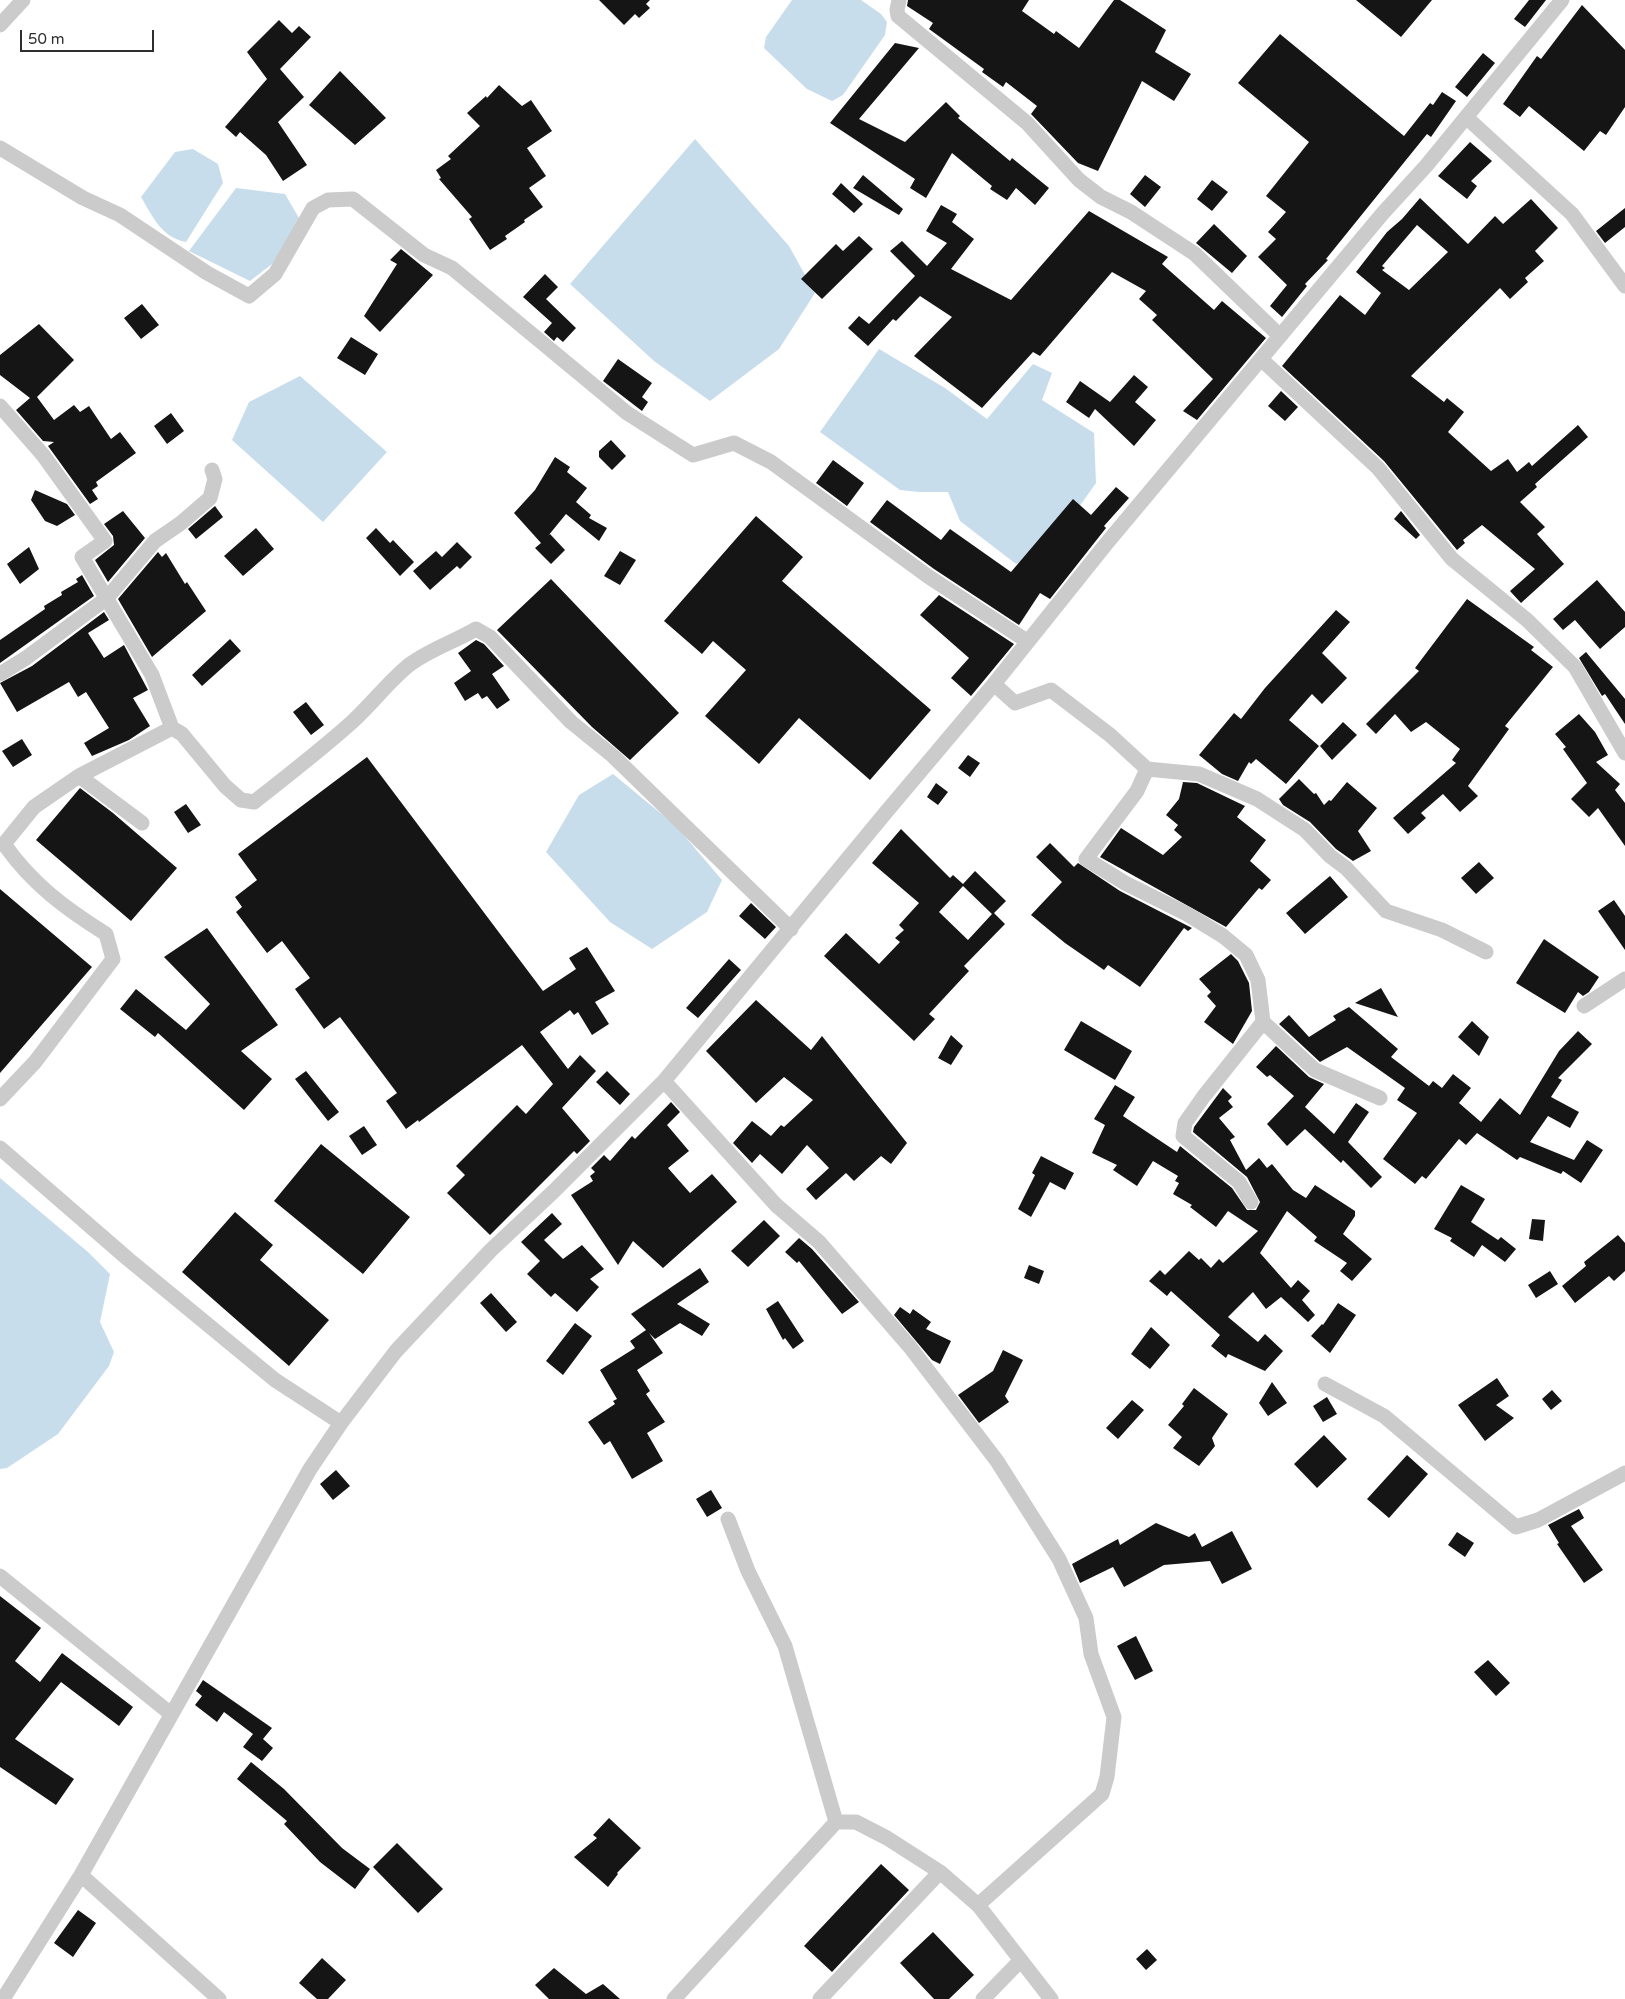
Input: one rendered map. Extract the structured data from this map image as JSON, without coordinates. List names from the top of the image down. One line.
{"scale_bar":"50 m"}
